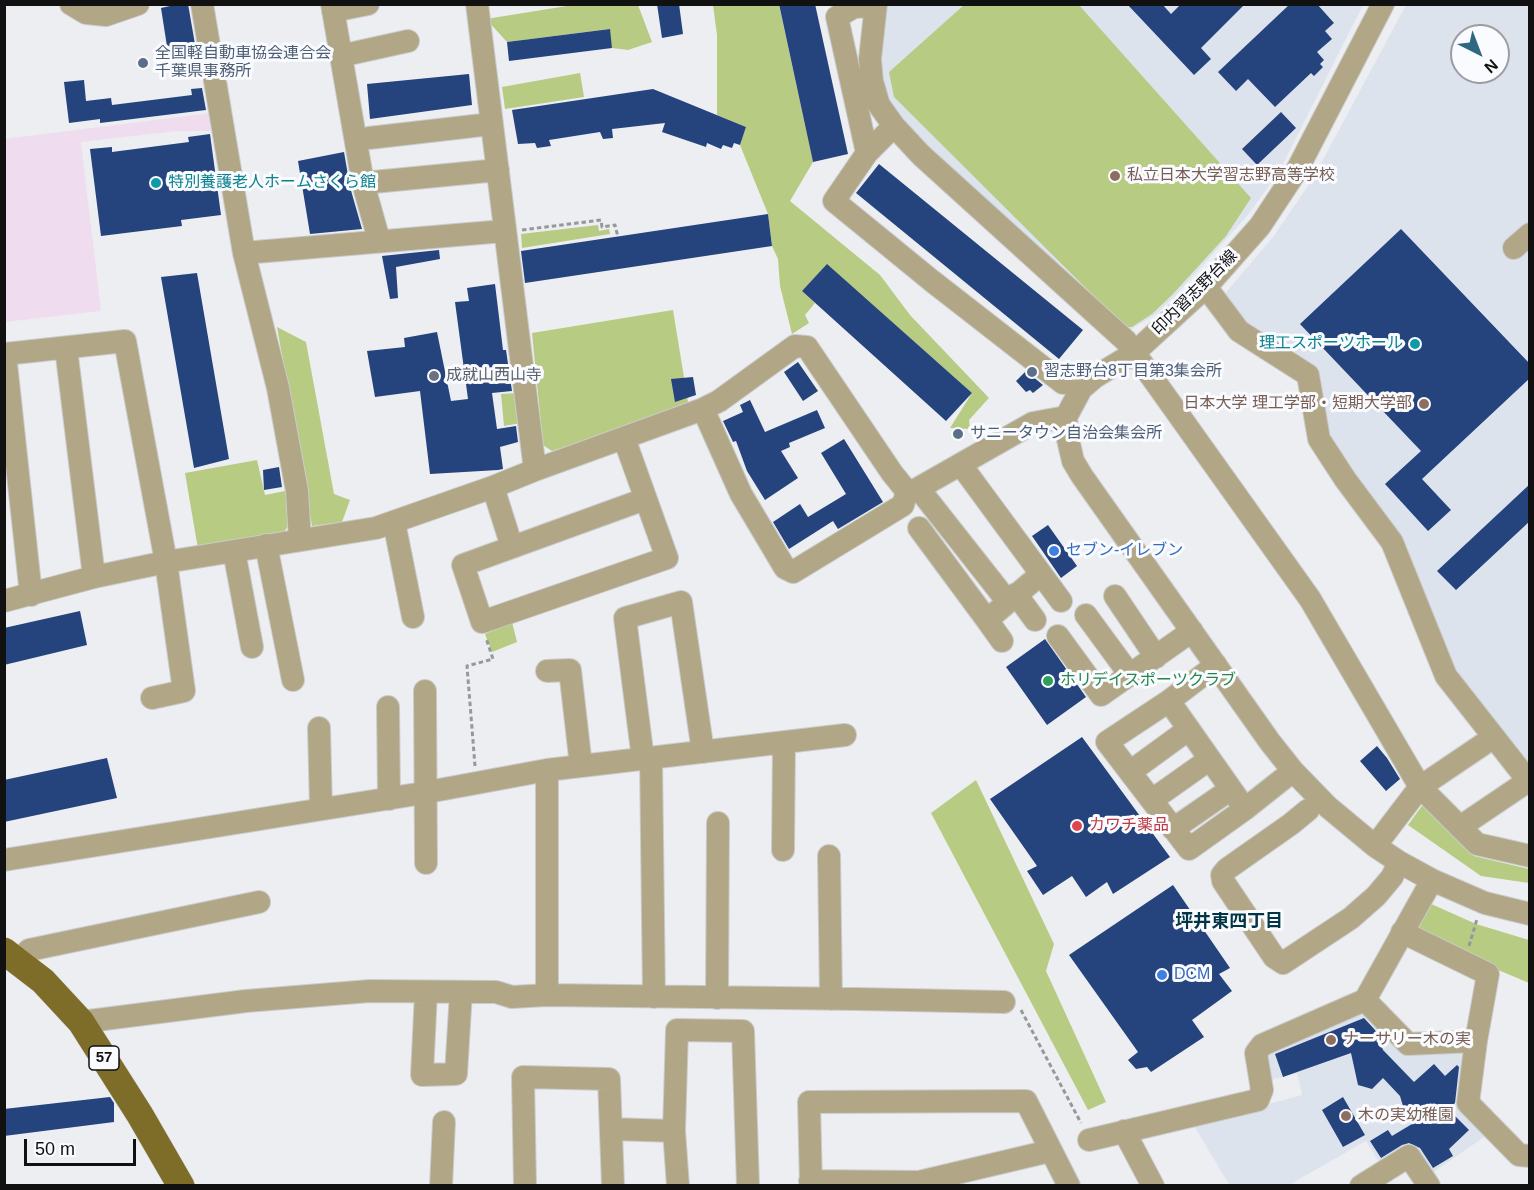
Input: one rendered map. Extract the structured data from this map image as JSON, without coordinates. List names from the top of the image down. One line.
{"streets":{"main road":["57"],"street":["印内習志野台線"]},"districts":["坪井東四丁目"],"places":["全国軽自動車協会連合会 千葉県事務所","私立日本大学習志野高等学校","特別養護老人ホームさくら館","理工スポーツホール","習志野台8丁目第3集会所","成就山西山寺","日本大学 理工学部・短期大学部","サニータウン自治会集会所","セブン-イレブン","ホリデイスポーツクラブ","カワチ薬品","DCM","ナーサリー木の実","木の実幼稚園"],"scale_bar":"50 m","north":"bottom right"}
